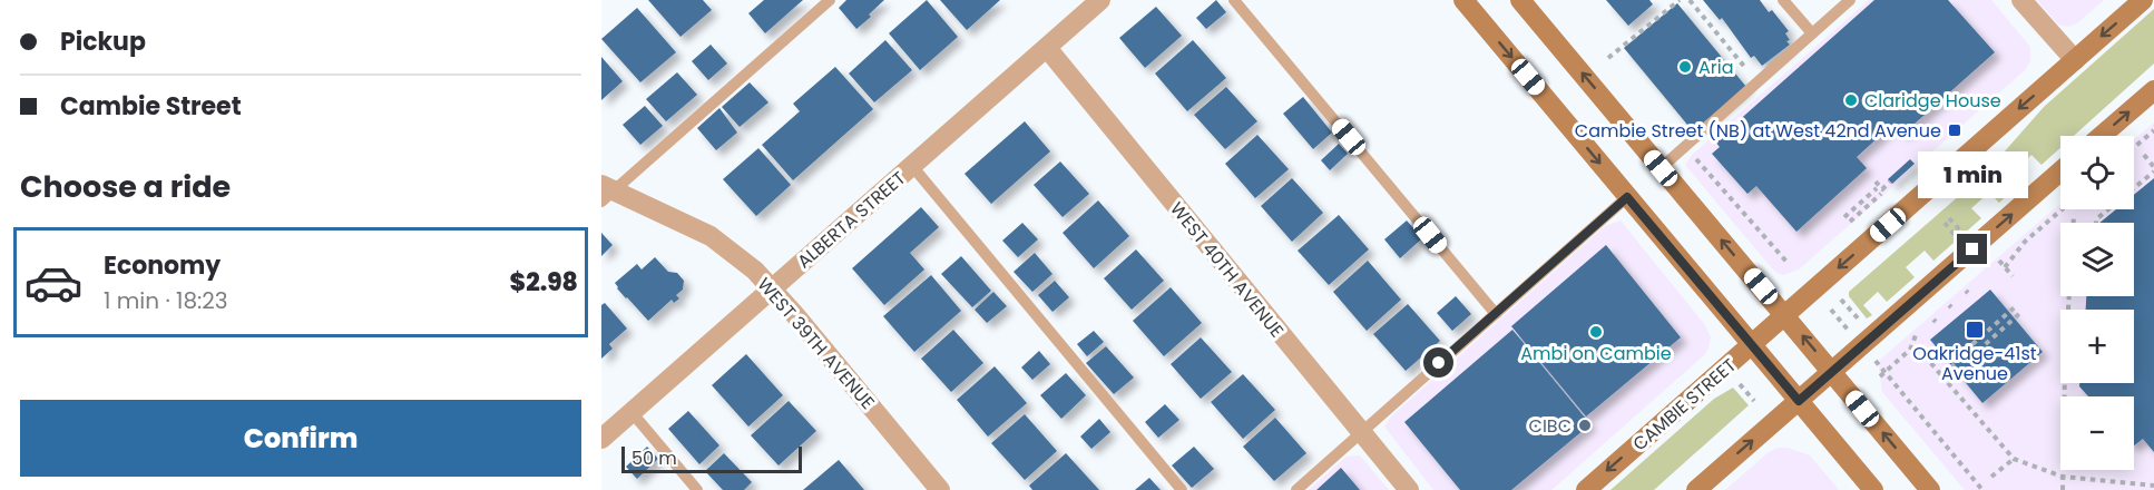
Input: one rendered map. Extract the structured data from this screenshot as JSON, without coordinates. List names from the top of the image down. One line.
{"streets":{"main road":["CAMBIE STREET"],"street":["ALBERTA STREET","WEST 40TH AVENUE","WEST 39TH AVENUE"]},"crossings":[["ALBERTA STREET","WEST 40TH AVENUE"],["ALBERTA STREET","WEST 39TH AVENUE"]],"places":{"other":["Aria","Claridge House","Ambi on Cambie","CIBC"],"transit":["Cambie Street (NB) at West 42nd Avenue","Oakridge-41st Avenue"]},"scale_bar":"50 m","page":{"banner":["Pickup","Cambie Street"],"map_buttons":["+","−"],"heading":"Choose a ride","bubble":"1 min","list":[{"name":"Economy","note":"1 min · 18:23","value":"$2.98"}],"buttons":"Confirm","scale":"50 m"}}
